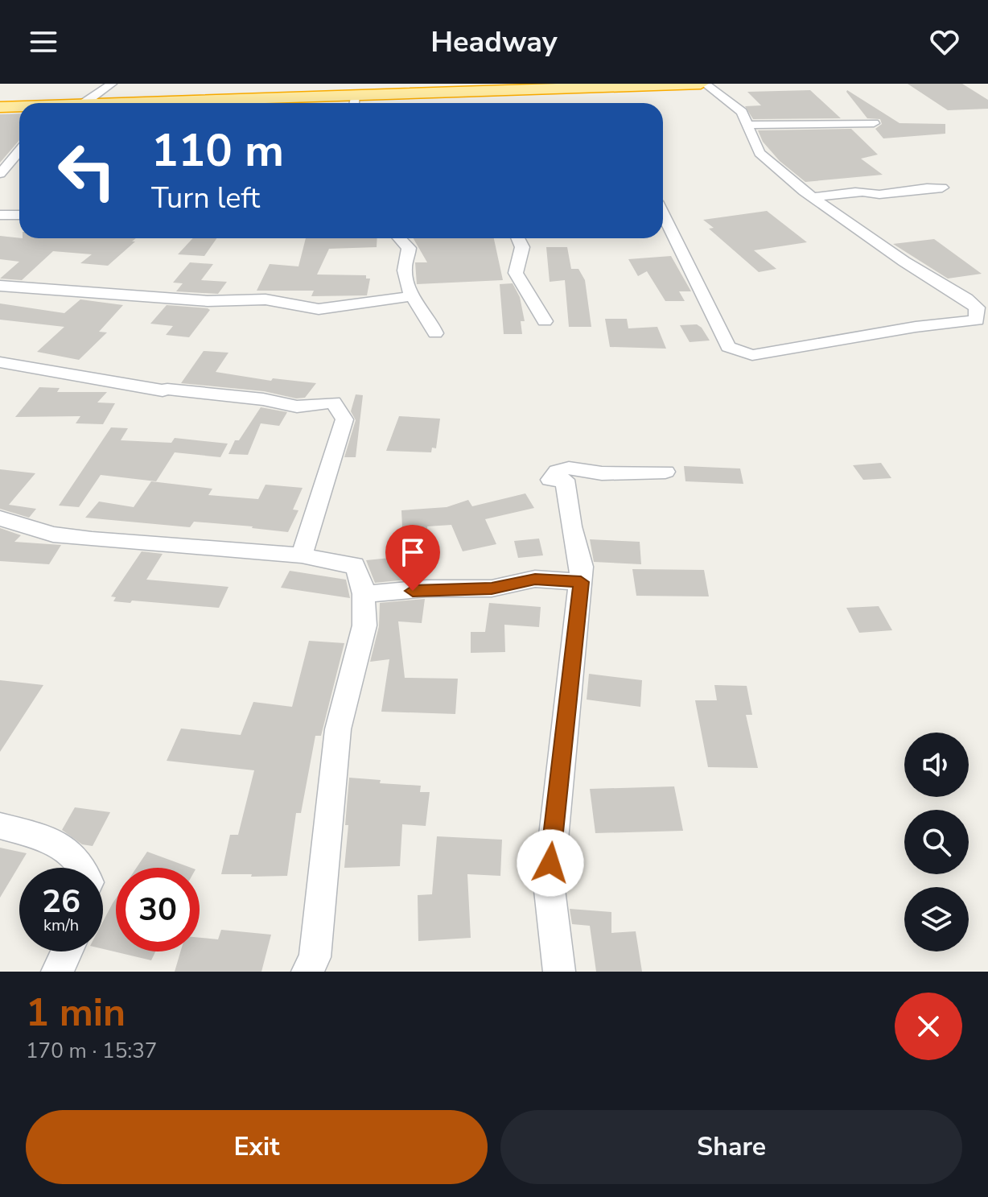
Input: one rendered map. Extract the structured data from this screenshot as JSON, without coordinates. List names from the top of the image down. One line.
{"page":{"header":"Headway","turn":["110 m","Turn left"],"speed":"26 km/h","limit":"30","heading":["1 min","170 m · 15:37"],"buttons":["Exit","Share"]}}
